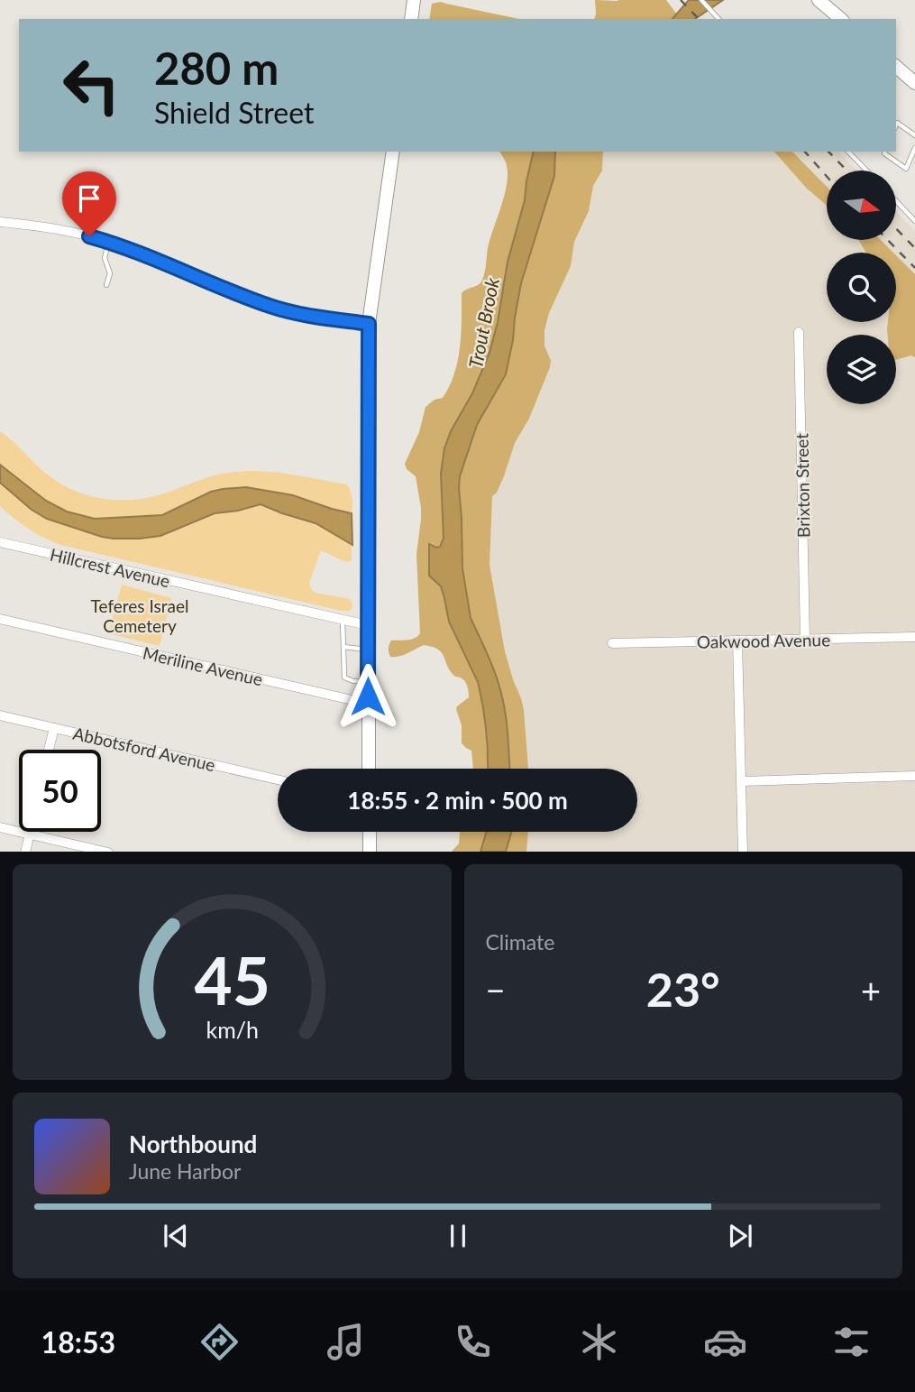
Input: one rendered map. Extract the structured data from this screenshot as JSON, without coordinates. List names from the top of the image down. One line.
{"streets":{"street":["Brixton Street","Hillcrest Avenue","Oakwood Avenue","Meriline Avenue","Abbotsford Avenue"]},"crossings":[["Brixton Street","Oakwood Avenue"]],"water":["Trout Brook"],"parks":["Teferes Israel Cemetery"],"north":"right","page":{"turn":["280 m","Shield Street"],"limit":"50","trip":"18:55 · 2 min · 500 m","tile":"Climate","heat":["−","23°","+"],"song":["Northbound","June Harbor"],"tabs":"18:53","gauge":["45","km/h"]}}
